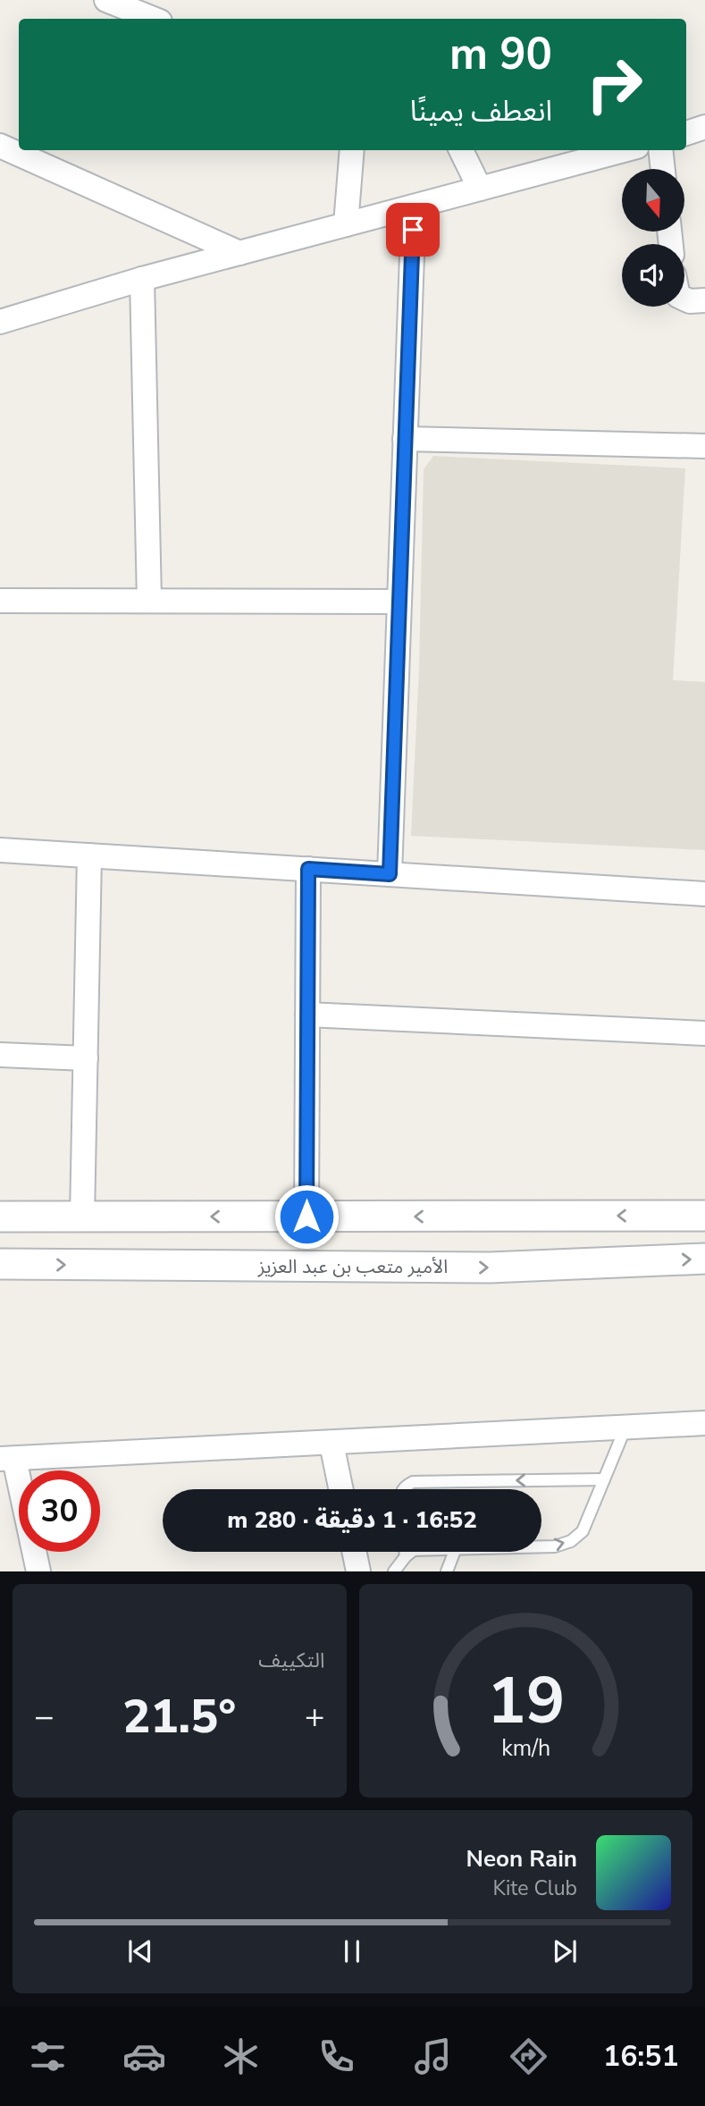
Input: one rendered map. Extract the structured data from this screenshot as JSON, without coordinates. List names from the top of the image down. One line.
{"streets":{"street":["الأمير متعب بن عبد العزيز"]},"north":"bottom","page":{"turn":["90 m","انعطف يمينًا"],"limit":"30","trip":"16:52 · 1 دقيقة · 280 m","tile":"التكييف","heat":["−","21.5°","+"],"song":["Neon Rain","Kite Club"],"tabs":"16:51","gauge":["19","km/h"]}}
